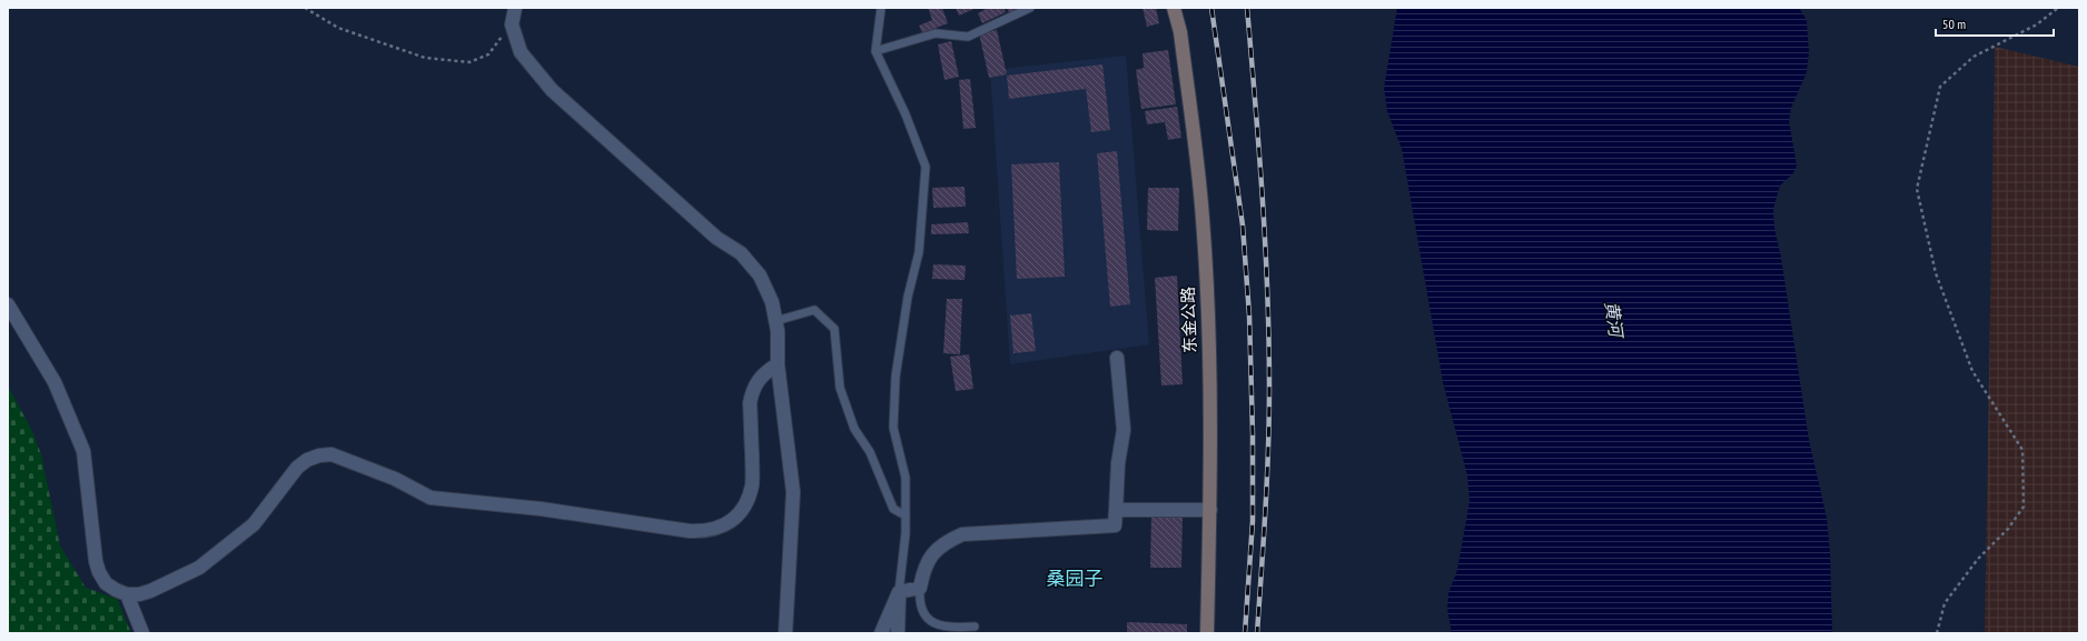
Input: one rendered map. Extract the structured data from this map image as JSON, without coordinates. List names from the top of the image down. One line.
{"streets":{"main road":["东金公路"]},"districts":["桑园子"],"water":["黄河"],"scale_bar":"50 m"}
